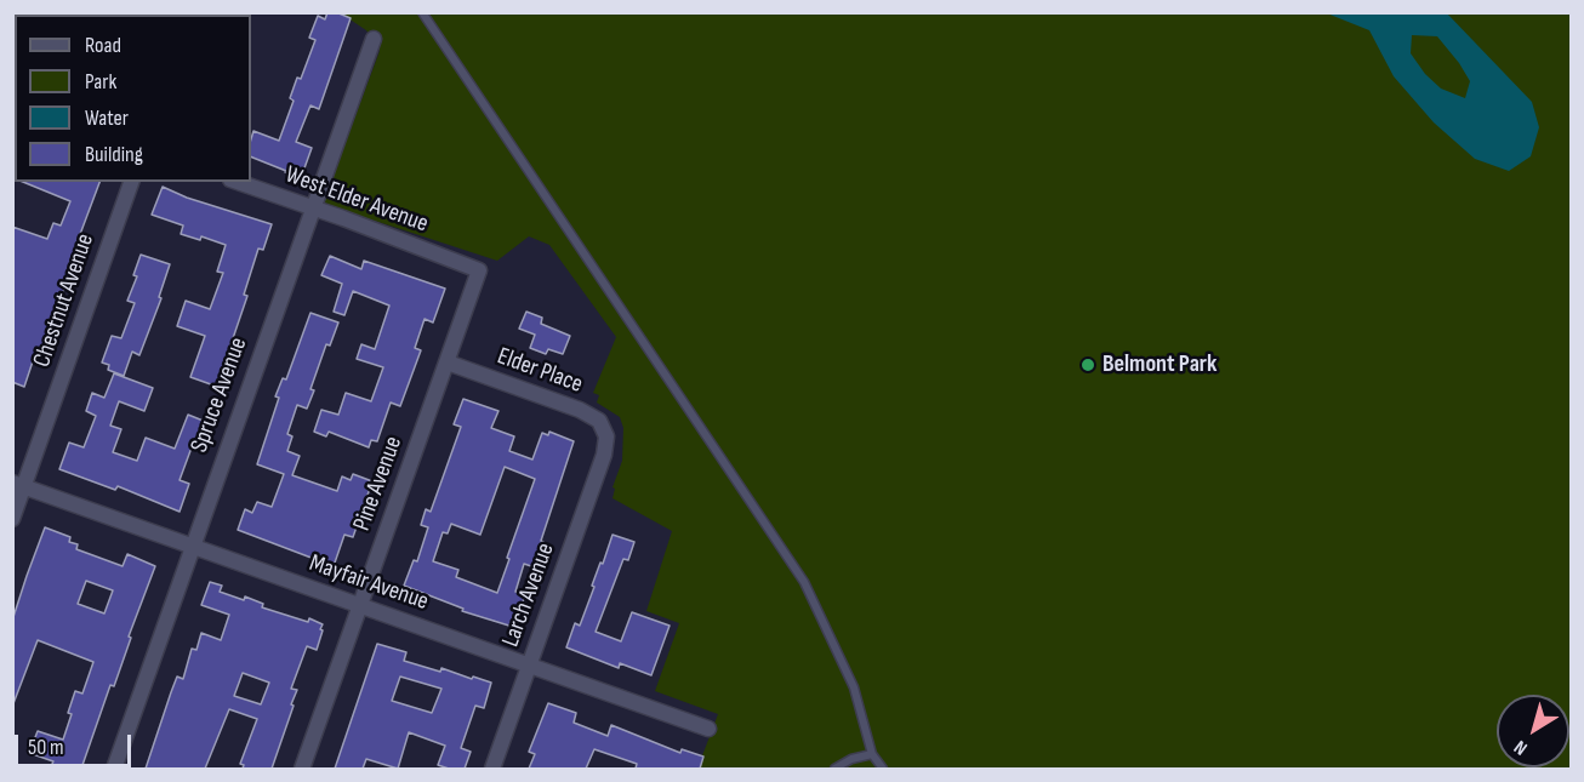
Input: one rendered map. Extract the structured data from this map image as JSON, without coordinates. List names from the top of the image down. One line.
{"streets":{"street":["West Elder Avenue","Chestnut Avenue","Elder Place","Spruce Avenue","Pine Avenue","Mayfair Avenue","Larch Avenue"]},"crossings":[["West Elder Avenue","Spruce Avenue"],["West Elder Avenue","Pine Avenue"],["Chestnut Avenue","Mayfair Avenue"],["Elder Place","Pine Avenue"],["Elder Place","Larch Avenue"],["Spruce Avenue","Mayfair Avenue"],["Pine Avenue","Mayfair Avenue"],["Mayfair Avenue","Larch Avenue"]],"places":["Belmont Park"],"legend":["Road","Park","Water","Building"],"scale_bar":"50 m","north":"bottom left"}
